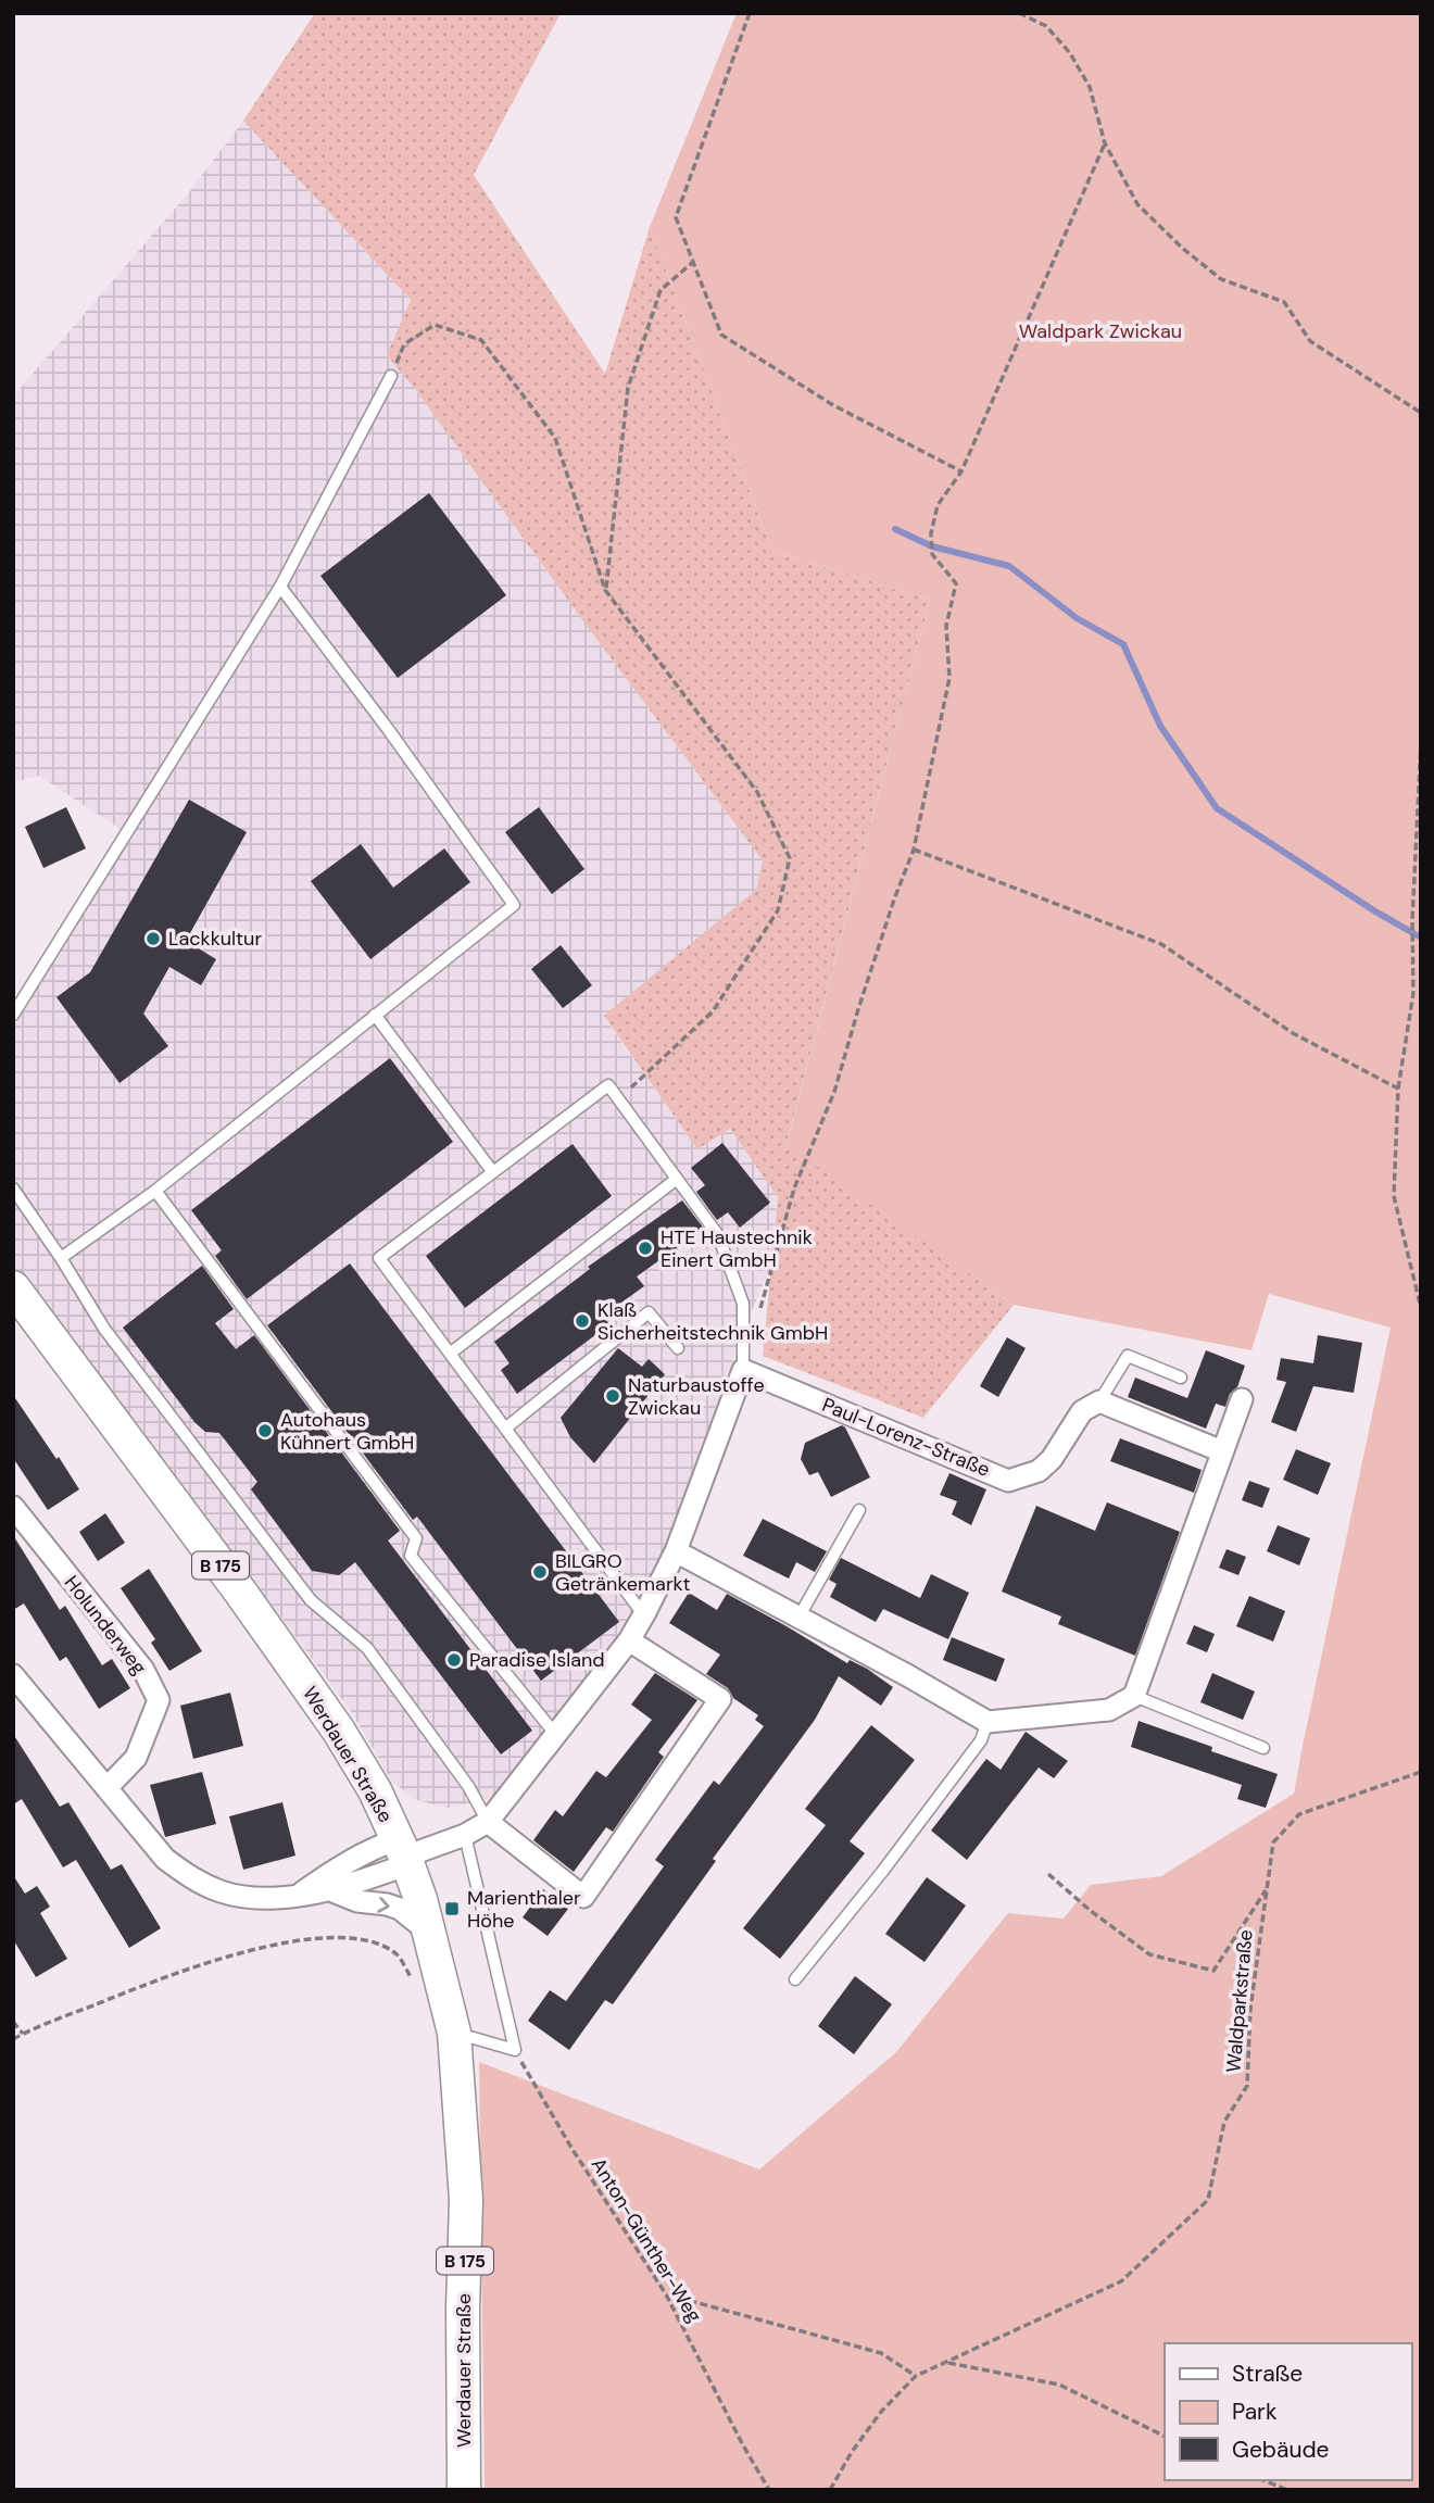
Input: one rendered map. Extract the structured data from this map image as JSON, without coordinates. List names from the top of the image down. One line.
{"streets":{"main road":["B 175","Werdauer Straße"],"street":["Paul-Lorenz-Straße","Holunderweg"],"path":["Waldparkstraße","Anton-Günther-Weg"]},"parks":["Waldpark Zwickau"],"places":{"other":["Lackkultur","HTE Haustechnik Einert GmbH","Klaß Sicherheitstechnik GmbH","Naturbaustoffe Zwickau","Autohaus Kühnert GmbH","BILGRO Getränkemarkt","Paradise Island"],"transit":["Marienthaler Höhe"]},"legend":["Straße","Park","Gebäude"]}
